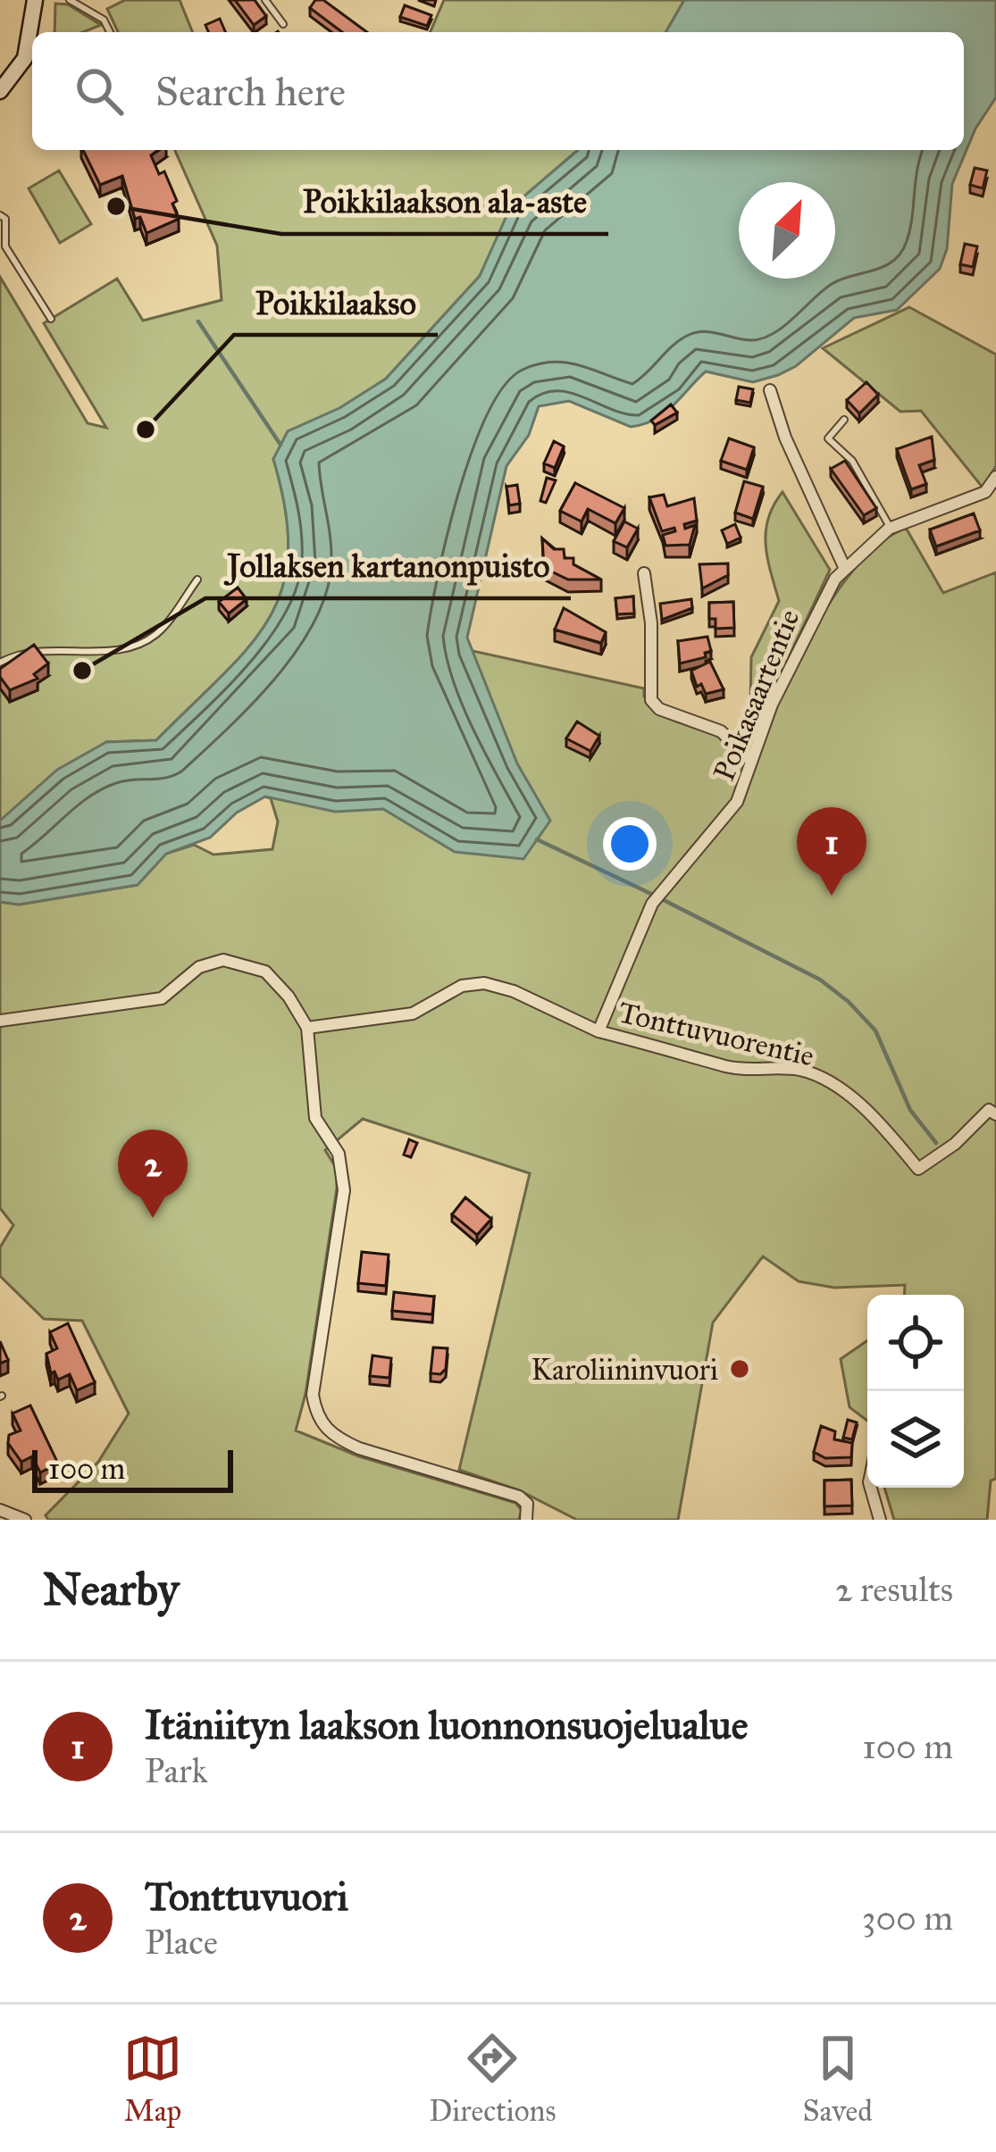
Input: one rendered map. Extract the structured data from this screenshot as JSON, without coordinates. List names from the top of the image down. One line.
{"streets":{"street":["Poikasaartentie","Tonttuvuorentie"]},"crossings":[["Poikasaartentie","Tonttuvuorentie"]],"places":["Poikkilaakson ala-aste","Poikkilaakso","Jollaksen kartanonpuisto","Karoliininvuori"],"scale_bar":"100 m","north":"top right","page":{"search":"Search here","pins":["1","2"],"scale":"100 m","heading":["Nearby","2 results"],"list":[{"mark":"1","name":"Itäniityn laakson luonnonsuojelualue","note":"Park","value":"100 m"},{"mark":"2","name":"Tonttuvuori","note":"Place","value":"300 m"}],"nav":["Map","Directions","Saved"]}}
